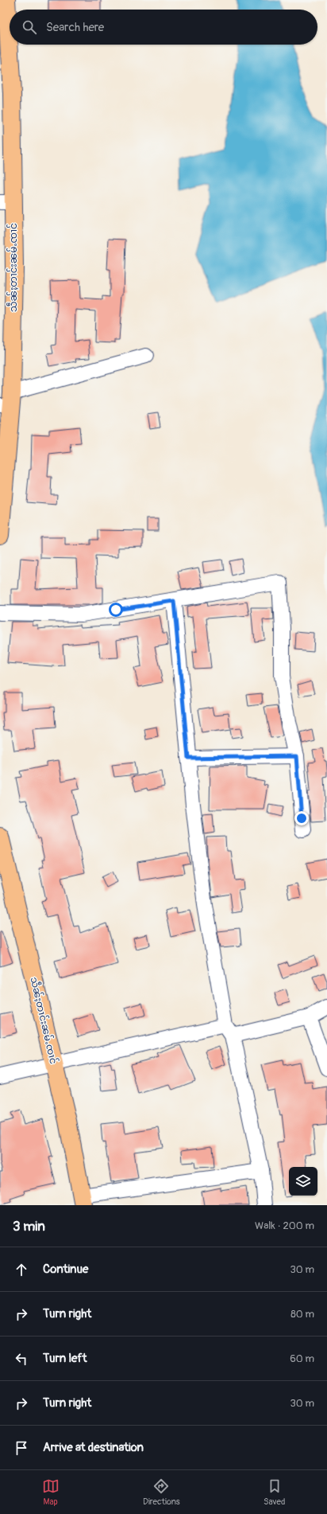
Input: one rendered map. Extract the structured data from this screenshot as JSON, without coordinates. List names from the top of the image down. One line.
{"streets":{"highway":["သဵၼ်ႈတၢင်းၼမ်ႉၸၢင်"]},"page":{"search":"Search here","heading":["3 min","Walk · 200 m"],"list":[["Continue","30 m"],["Turn right","80 m"],["Turn left","60 m"],["Turn right","30 m"],"Arrive at destination"],"nav":["Map","Directions","Saved"]}}
